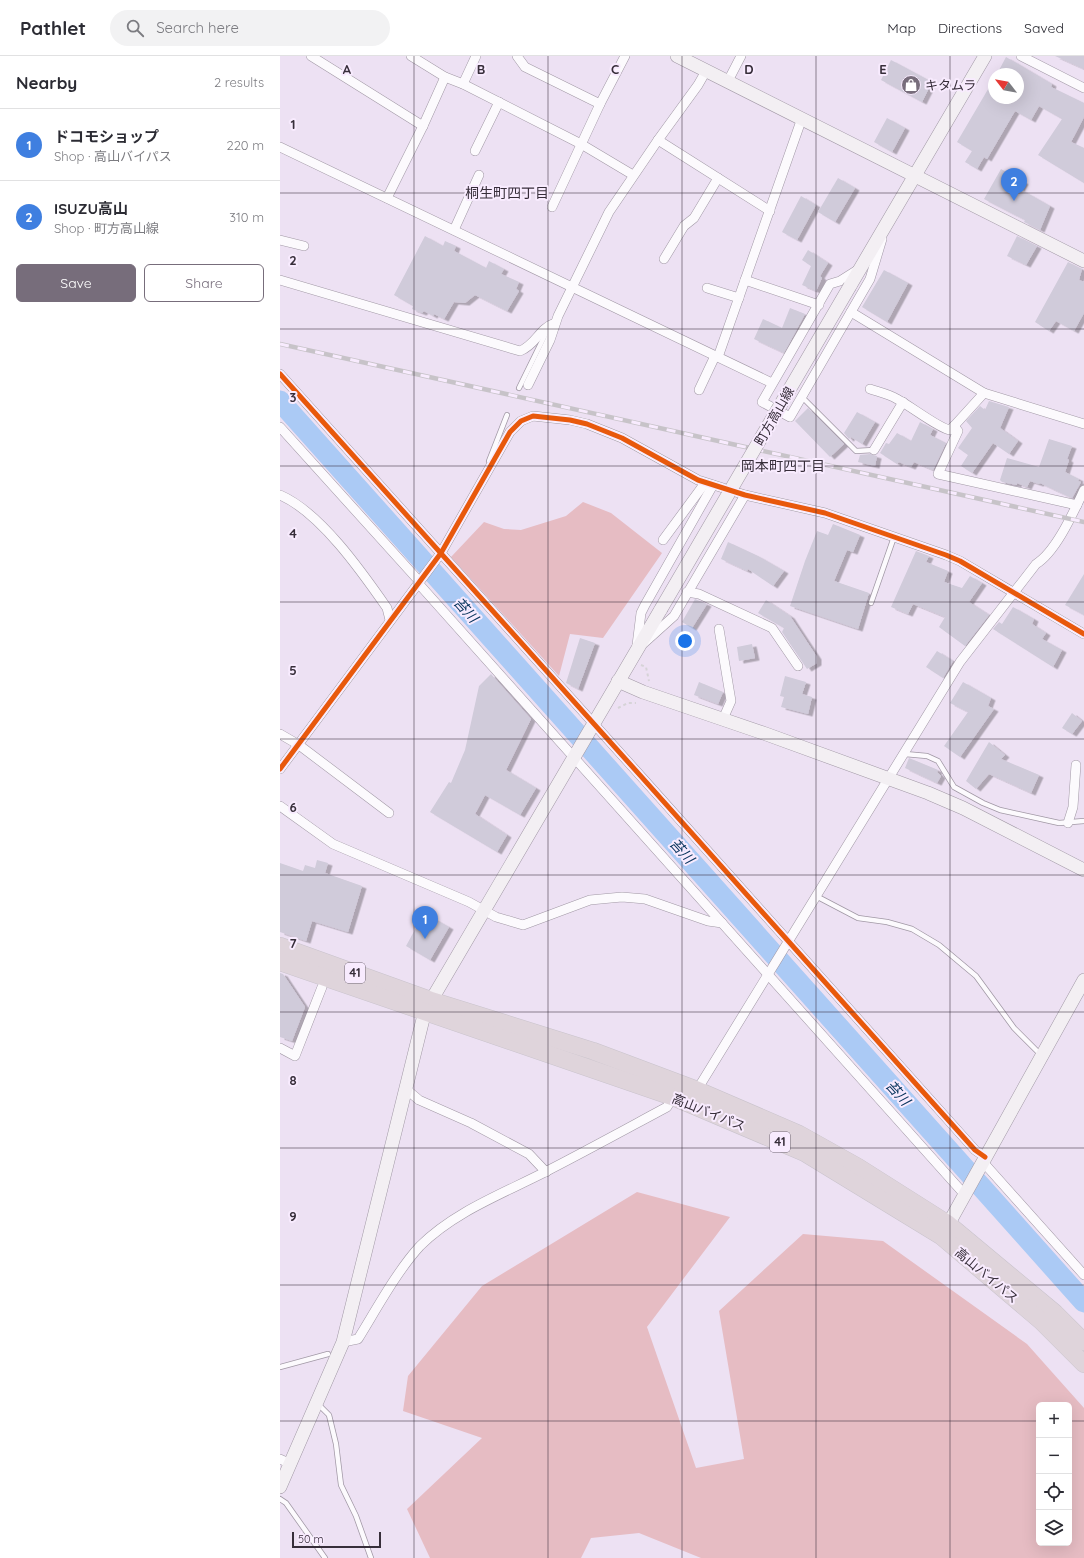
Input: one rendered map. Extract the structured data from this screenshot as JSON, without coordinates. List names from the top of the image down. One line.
{"streets":{"highway":["41","高山バイパス"],"street":["町方高山線"]},"districts":["桐生町四丁目","岡本町四丁目"],"water":["苔川"],"places":{"shop":["キタムラ"]},"scale_bar":"50 m","north":"top left","page":{"header":"Pathlet","search":"Search here","nav":["Map","Directions","Saved"],"heading":["Nearby","2 results"],"list":[{"mark":"1","name":"ドコモショップ","note":"Shop · 高山バイパス","value":"220 m"},{"mark":"2","name":"ISUZU高山","note":"Shop · 町方高山線","value":"310 m"}],"pins":["2","1"],"buttons":["Save","Share"],"map_buttons":["+","−"],"scale":"50 m"},"grid":{"columns":["A","B","C","D","E"],"rows":["1","2","3","4","5","6","7","8","9"]}}
